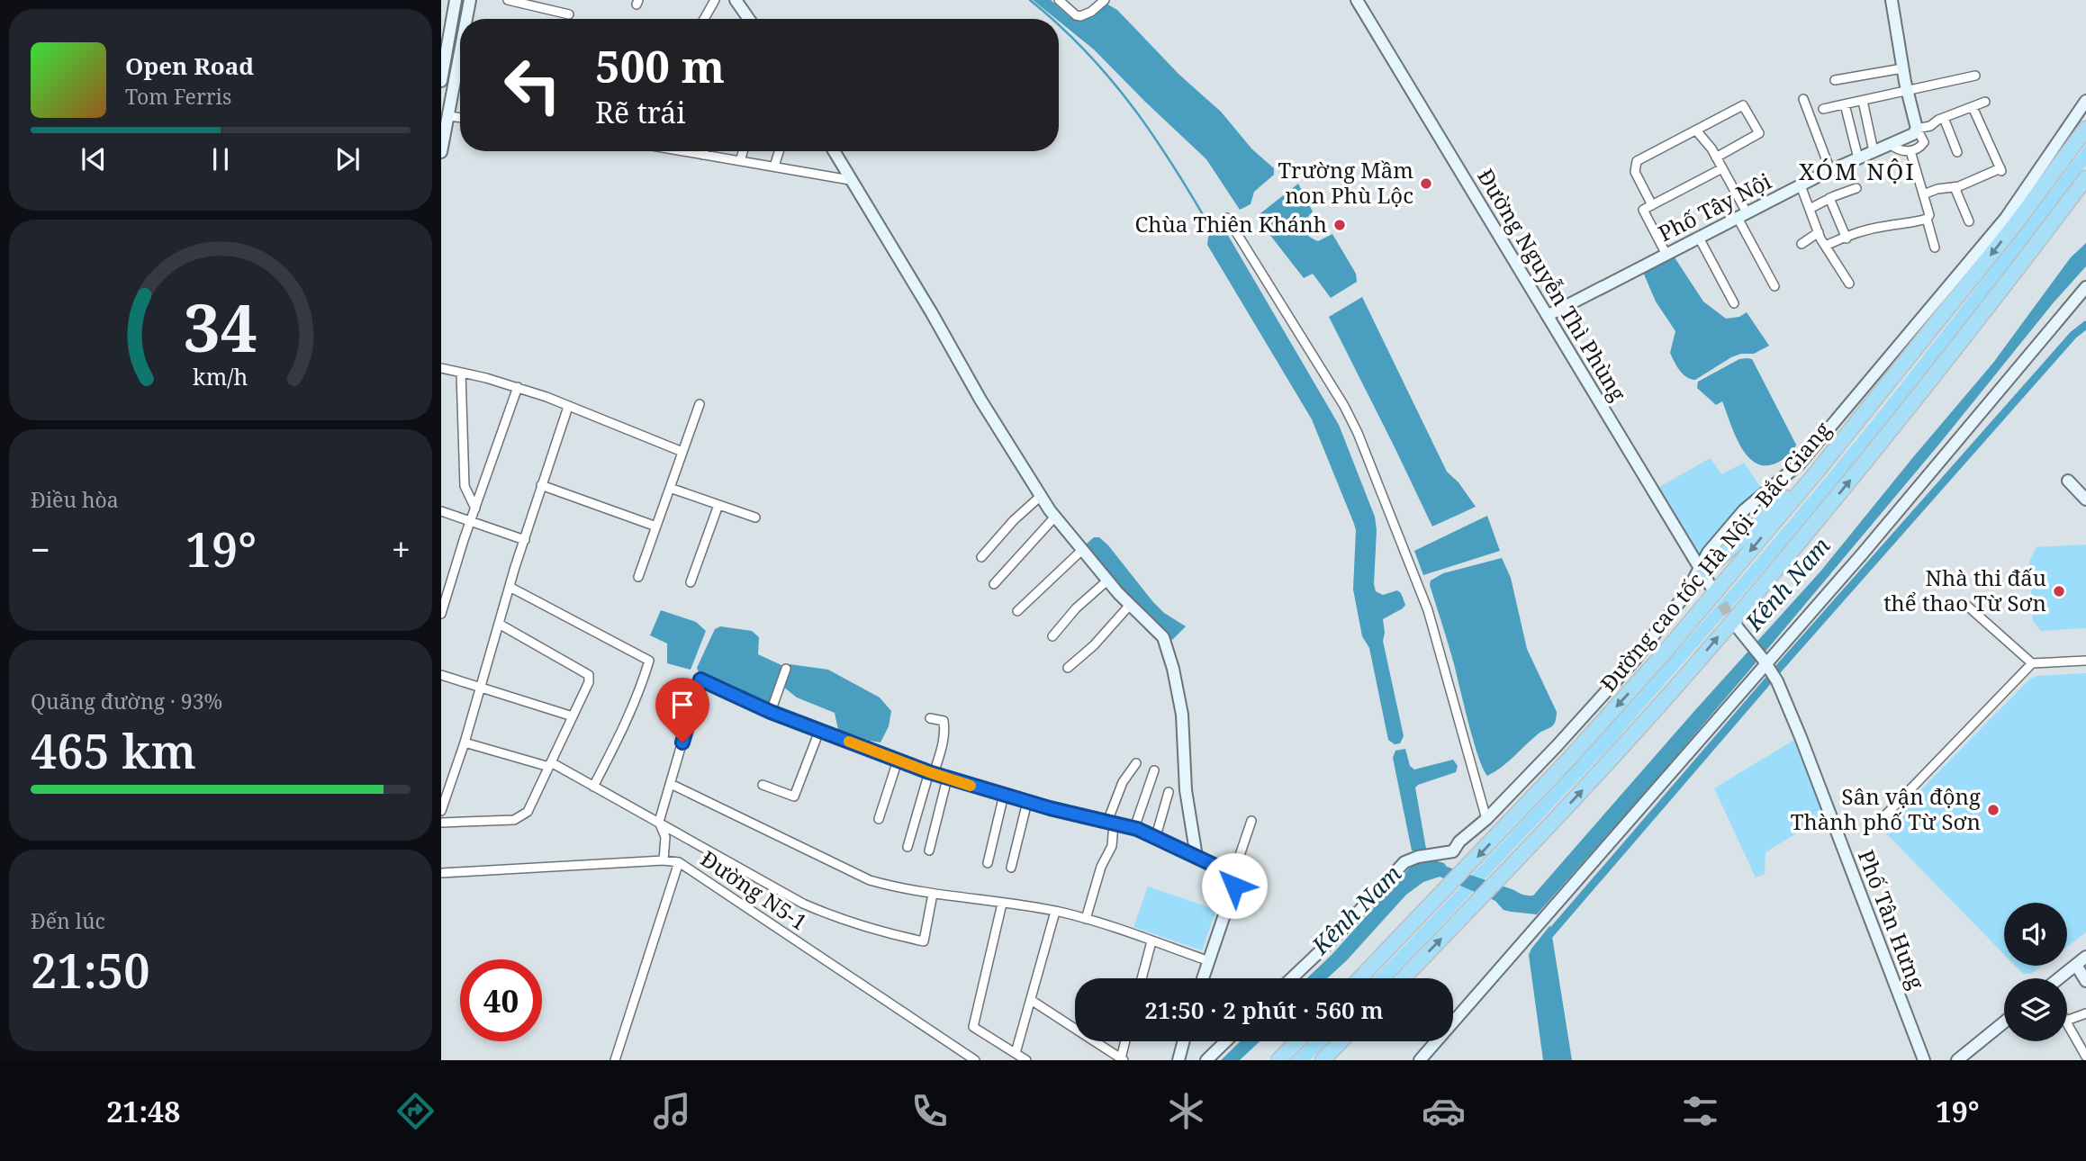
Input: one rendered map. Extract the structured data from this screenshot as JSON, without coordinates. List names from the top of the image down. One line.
{"streets":{"highway":["Đường cao tốc Hà Nội - Bắc Giang"],"street":["Phố Tây Nội","Đường Nguyễn Thì Phùng","Đường N5-1","Phố Tân Hưng"]},"crossings":[["Phố Tây Nội","Đường Nguyễn Thì Phùng"]],"districts":["XÓM NỘI"],"water":["Kênh Nam"],"places":["Trường Mầm non Phù Lộc","Chùa Thiên Khánh","Nhà thi đấu thể thao Từ Sơn","Sân vận động Thành phố Từ Sơn"],"page":{"turn":["500 m","Rẽ trái"],"song":["Open Road","Tom Ferris"],"tile":["Điều hòa",["Quãng đường · 93%","465 km"],["Đến lúc","21:50"]],"heat":["−","19°","+"],"limit":"40","trip":"21:50 · 2 phút · 560 m","tabs":["21:48","19°"],"gauge":["34","km/h"]}}
